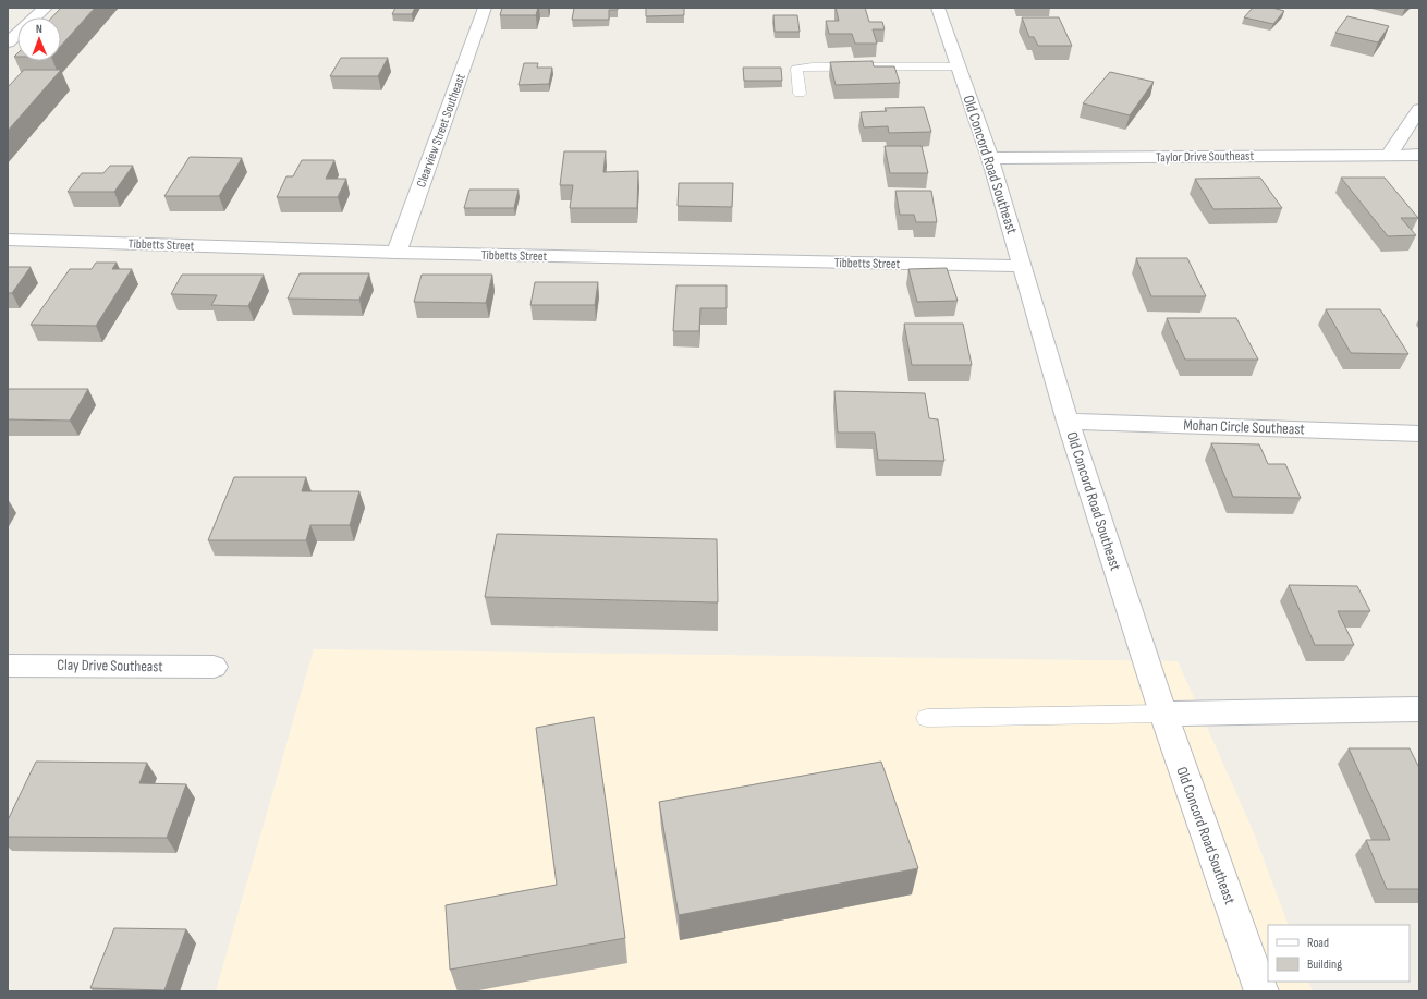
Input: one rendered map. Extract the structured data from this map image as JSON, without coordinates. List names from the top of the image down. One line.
{"streets":{"street":["Clearview Street Southeast","Taylor Drive Southeast","Old Concord Road Southeast","Tibbetts Street","Mohan Circle Southeast","Clay Drive Southeast"]},"crossings":[["Clearview Street Southeast","Tibbetts Street"],["Taylor Drive Southeast","Old Concord Road Southeast"],["Old Concord Road Southeast","Tibbetts Street"],["Old Concord Road Southeast","Mohan Circle Southeast"]],"legend":["Road","Building"],"north":"top"}
